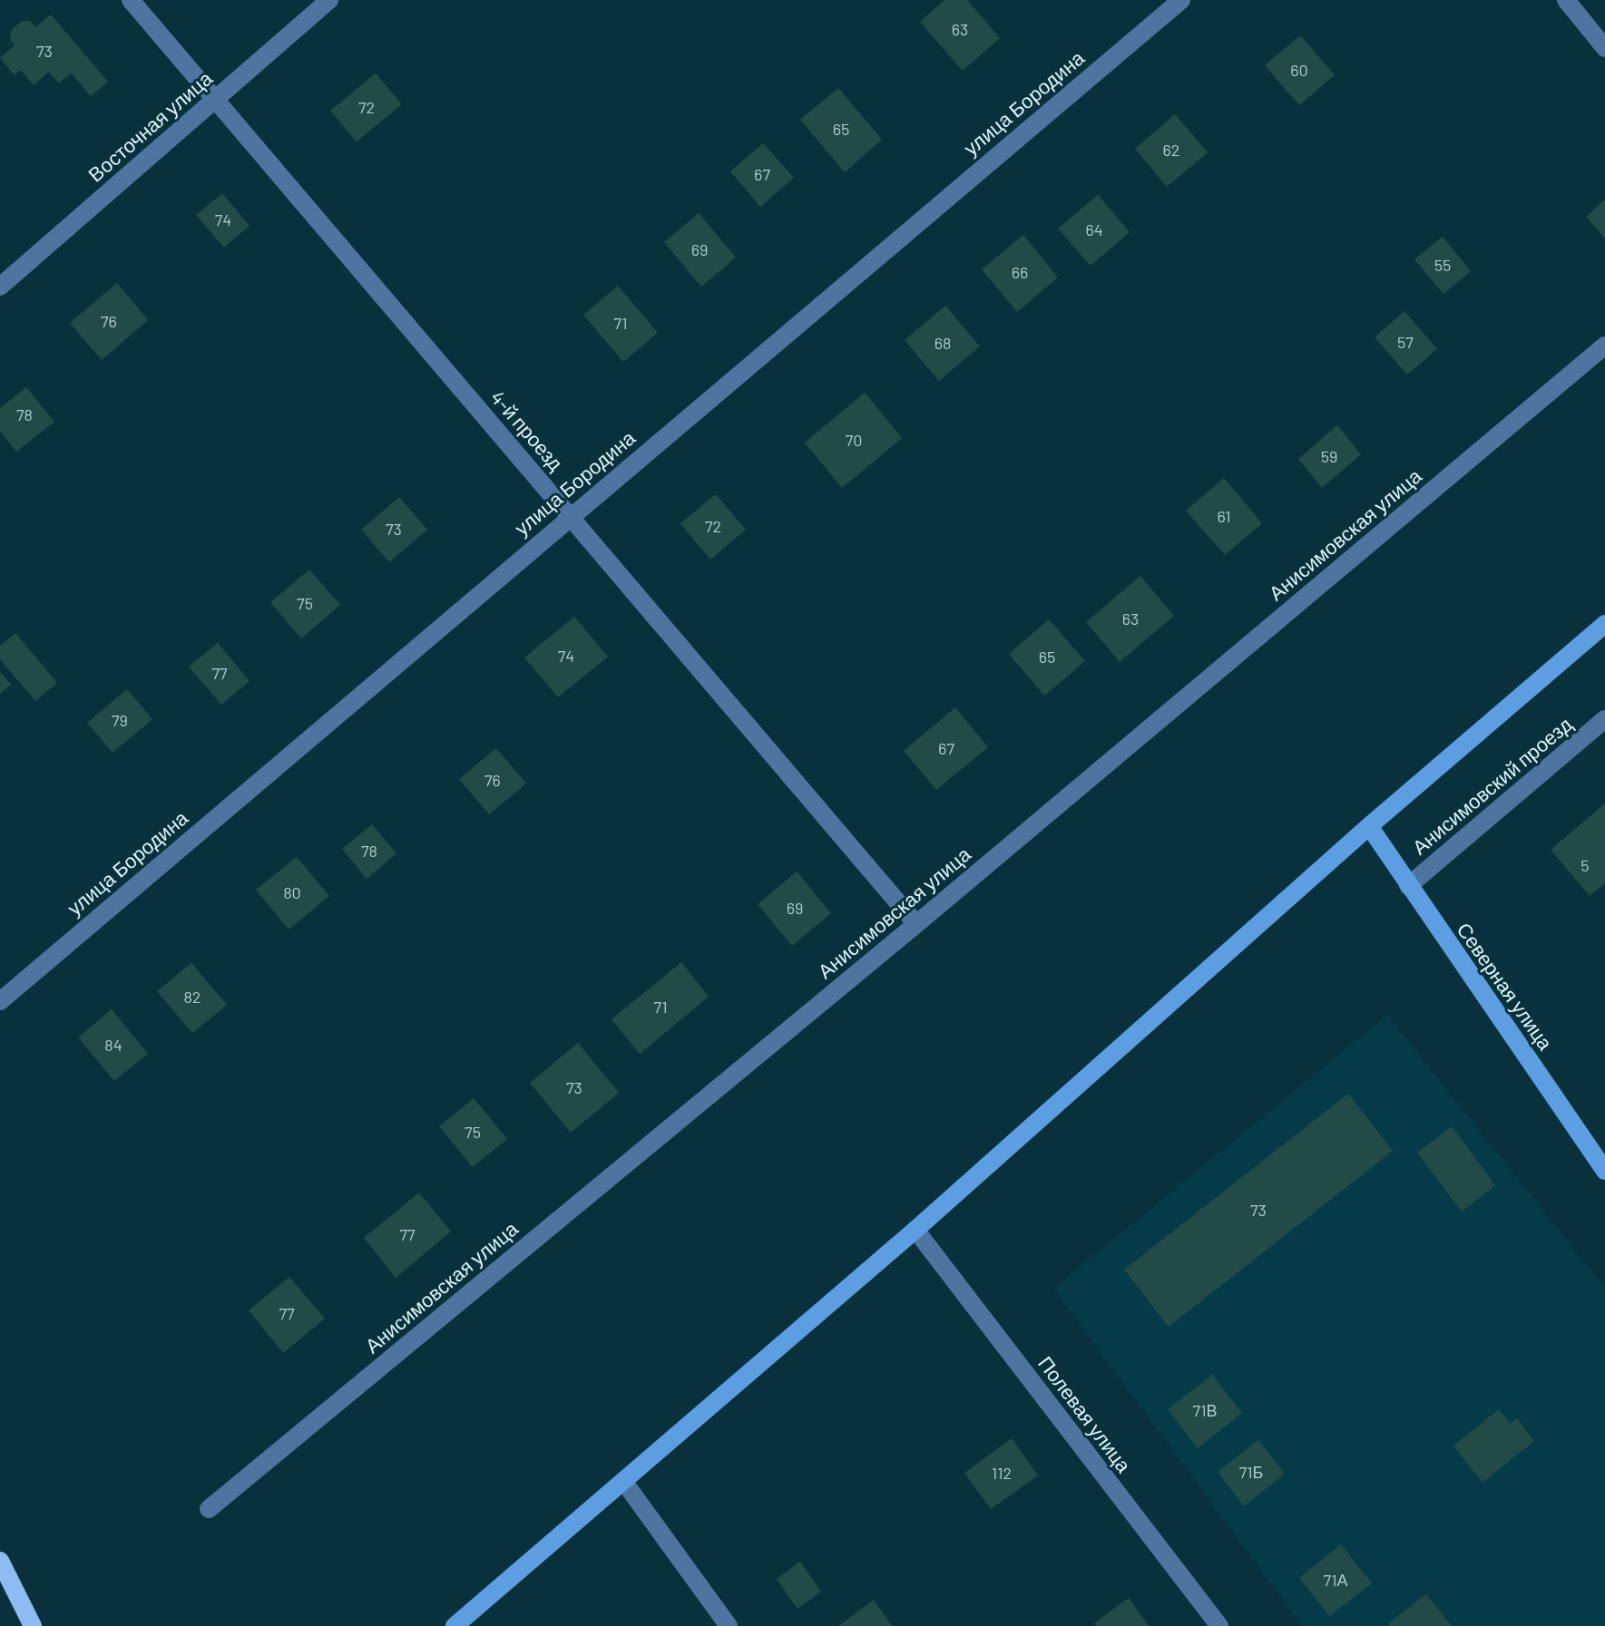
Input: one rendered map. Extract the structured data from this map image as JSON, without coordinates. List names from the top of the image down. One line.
{"streets":{"street":["улица Бородина","Восточная улица","4-й проезд","Анисимовская улица","Анисимовский проезд","Северная улица","Полевая улица"]},"crossings":[["улица Бородина","4-й проезд"],["Восточная улица","4-й проезд"],["4-й проезд","Анисимовская улица"],["Анисимовский проезд","Северная улица"]],"house_numbers":["63","73","60","72","65","62","67","74","64","69","55","66","76","71","57","68","78","70","59","61","72","73","75","63","74","65","77","79","67","76","78","5","80","69","82","71","84","73","75","73","77","77","71В","71Б","112","71А"]}
